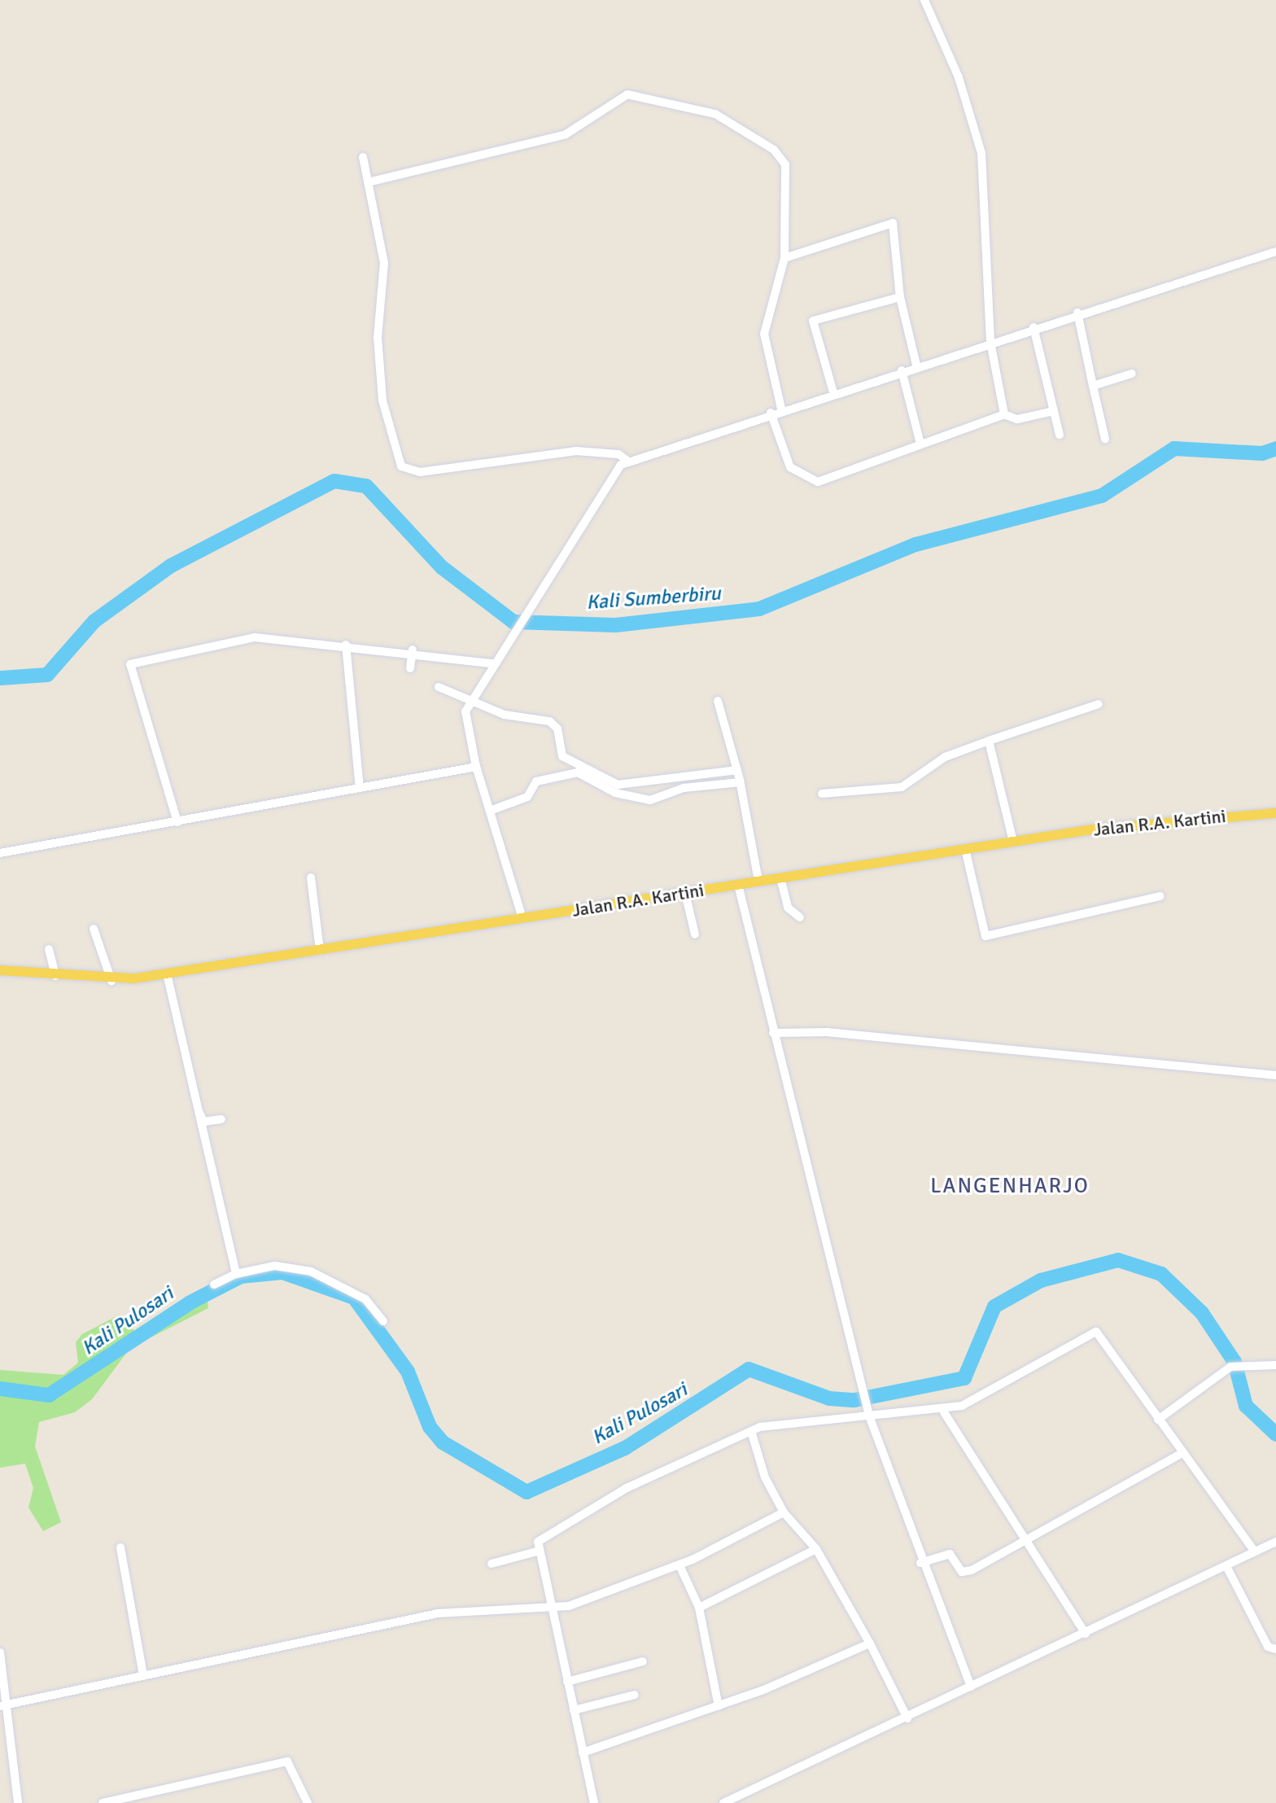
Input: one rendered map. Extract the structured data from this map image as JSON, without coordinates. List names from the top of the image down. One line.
{"streets":{"main road":["Jalan R.A. Kartini"]},"districts":["LANGENHARJO"],"water":["Kali Sumberbiru","Kali Pulosari"]}
